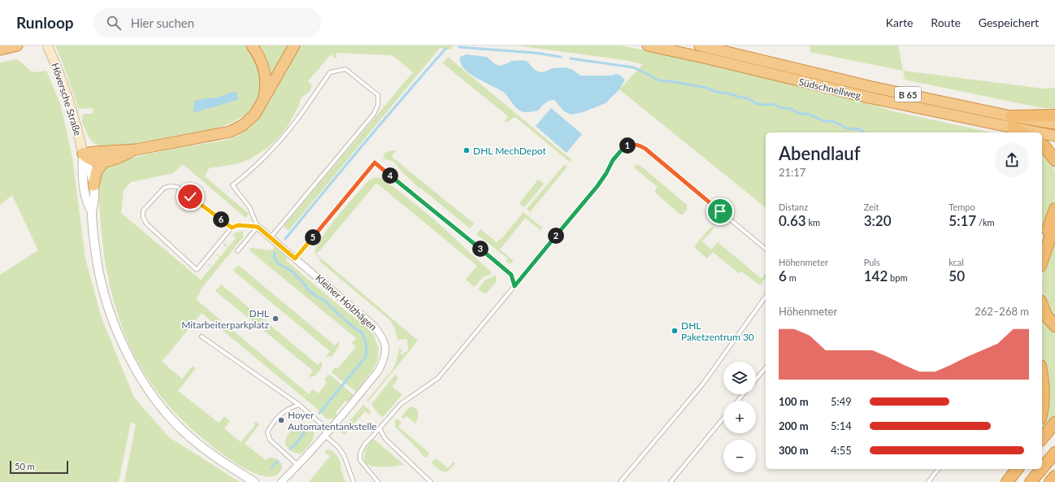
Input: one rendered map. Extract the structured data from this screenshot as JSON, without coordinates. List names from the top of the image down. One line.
{"streets":{"highway":["Südschnellweg","B 65"],"main road":["Höversche Straße"],"street":["Kleiner Holzhägen"]},"crossings":[["Südschnellweg","B 65"]],"places":["DHL MechDepot","DHL Mitarbeiterparkplatz","DHL Paketzentrum 30","Hoyer Automatentankstelle"],"scale_bar":"50 m","page":{"header":"Runloop","search":"Hier suchen","nav":["Karte","Route","Gespeichert"],"heading":["Abendlauf","21:17"],"pins":["1","4","6","2","5","3"],"stats":[["Distanz","0.63 km"],["Zeit","3:20"],["Tempo","5:17 /km"],["Höhenmeter","6 m"],["Puls","142 bpm"],["kcal","50"]],"chart":["Höhenmeter","262–268 m"],"map_buttons":["+","−"],"list":[{"name":"100 m","note":"5:49"},{"name":"200 m","note":"5:14"},{"name":"300 m","note":"4:55"}],"scale":"50 m"}}
